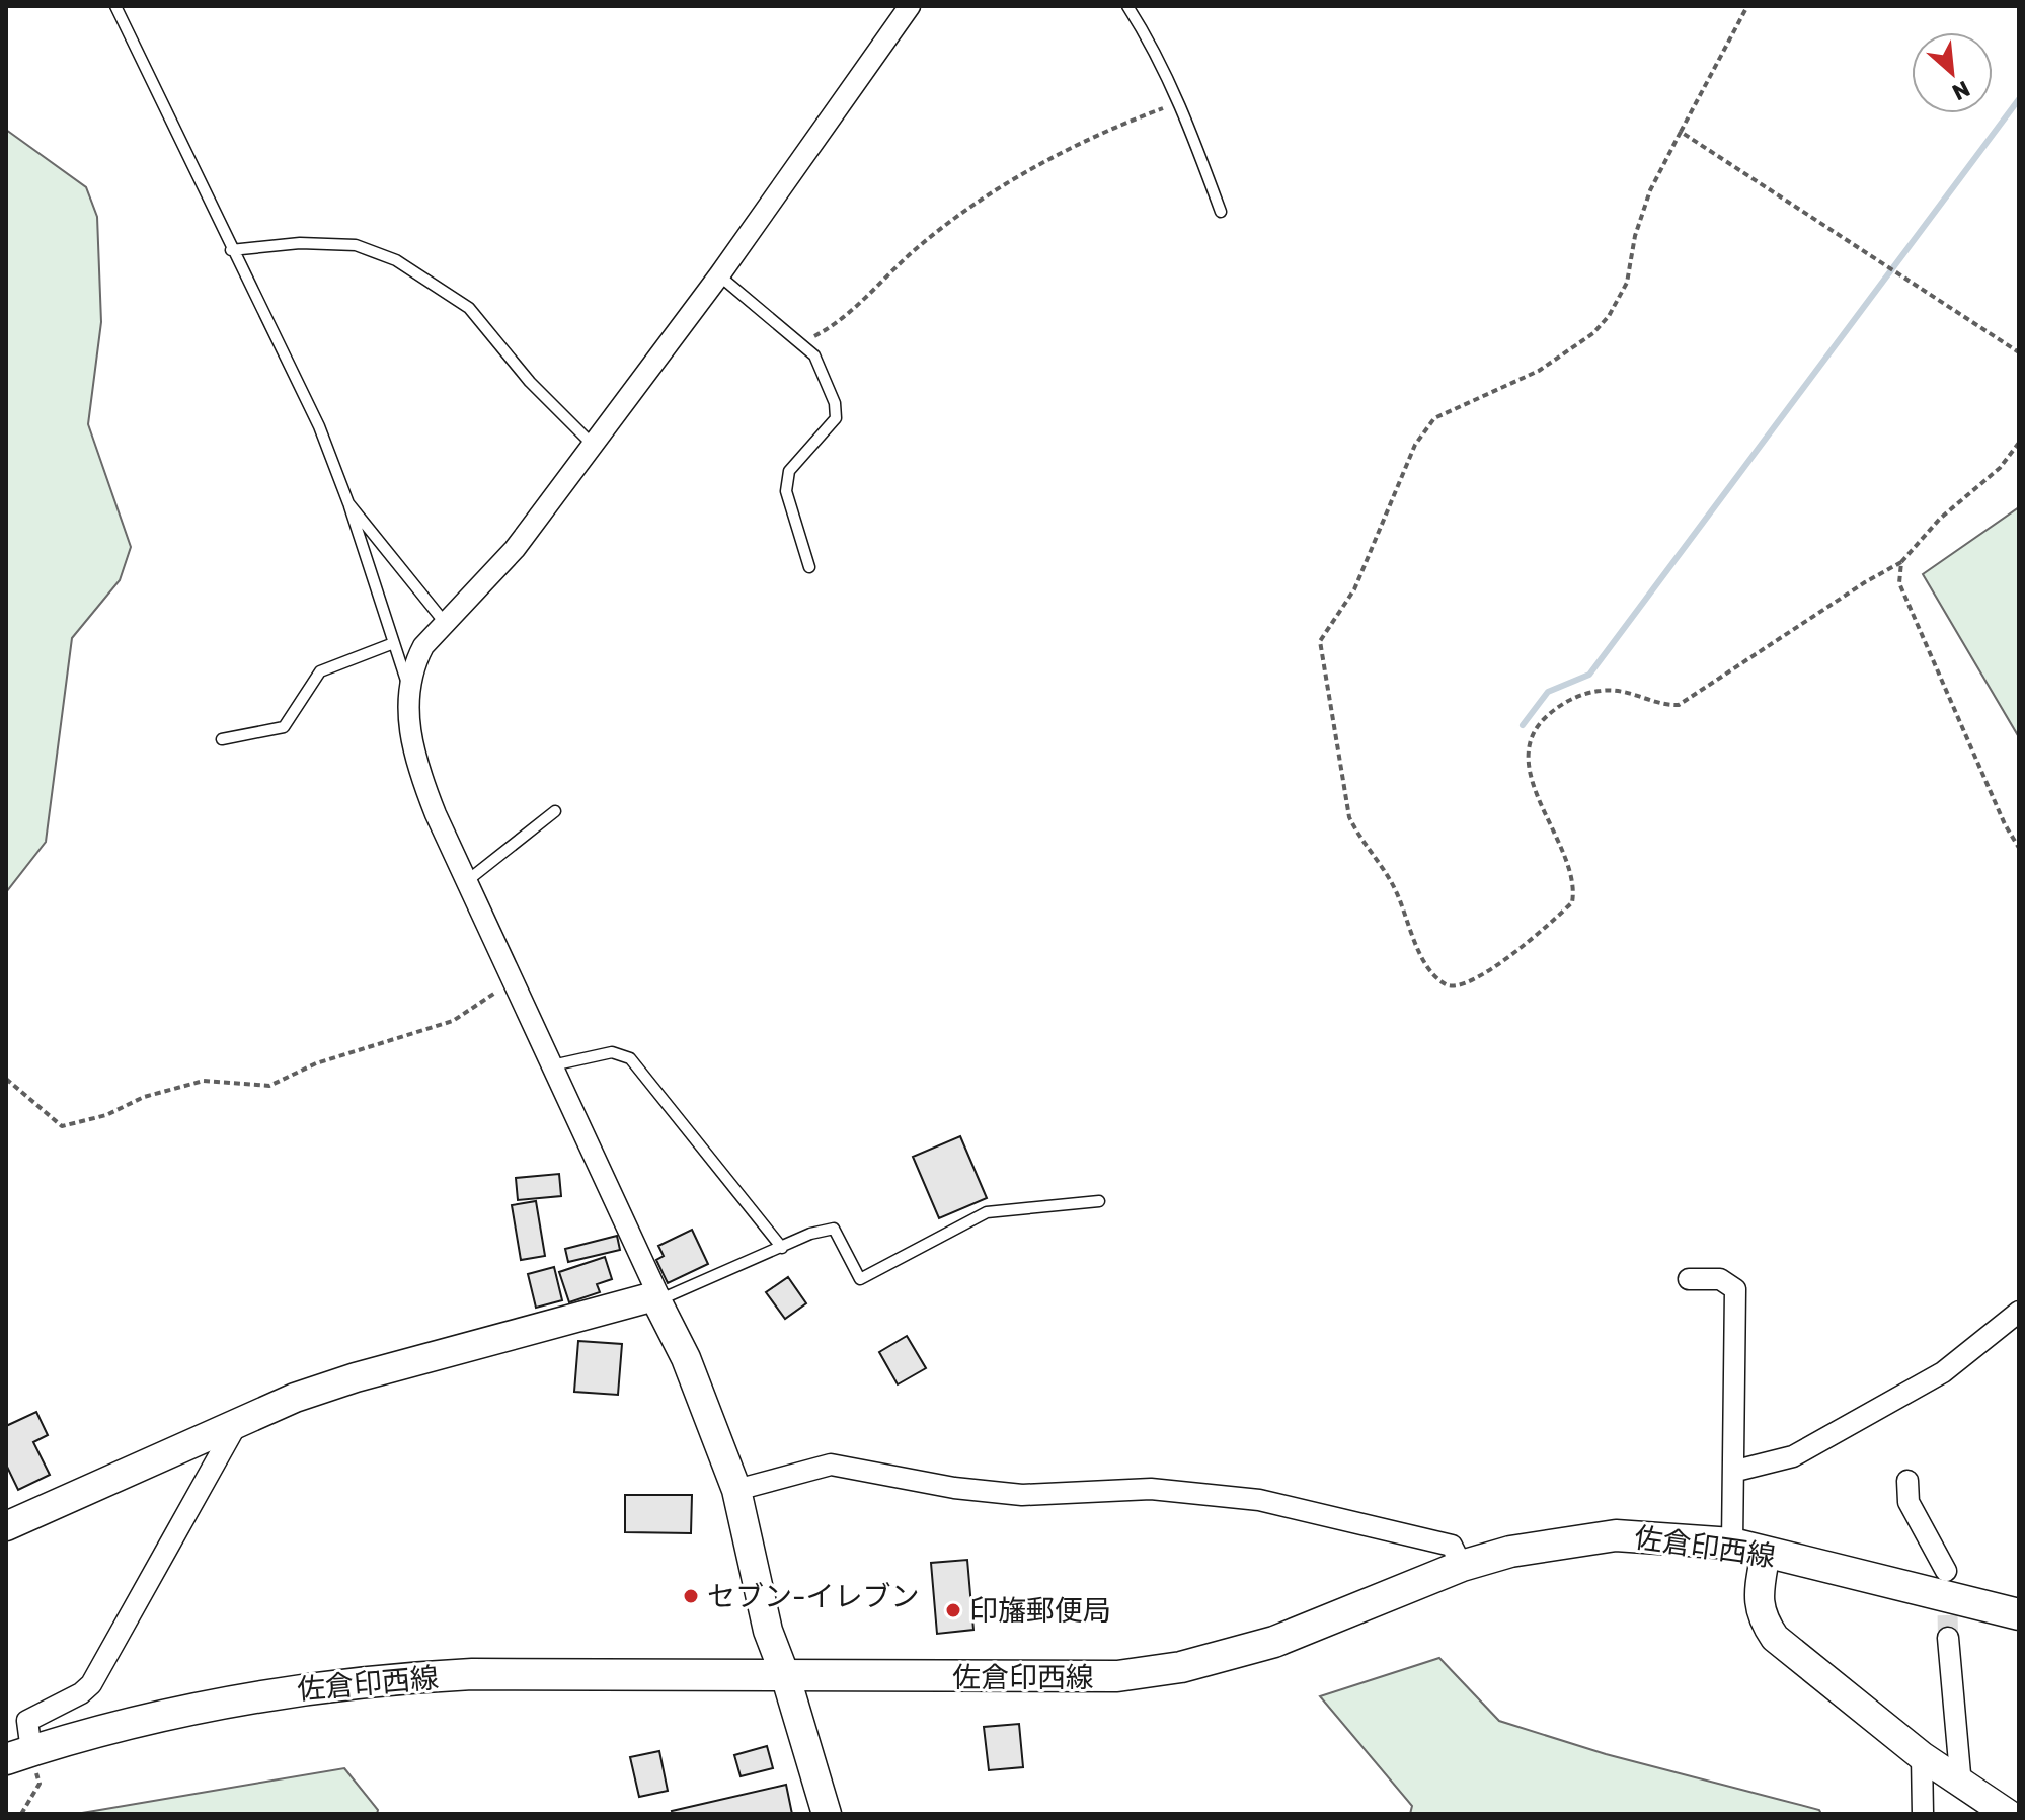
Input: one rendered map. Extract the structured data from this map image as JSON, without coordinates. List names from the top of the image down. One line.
{"streets":{"main road":["佐倉印西線"]},"places":["セブン-イレブン","印旛郵便局"],"north":"bottom right"}
